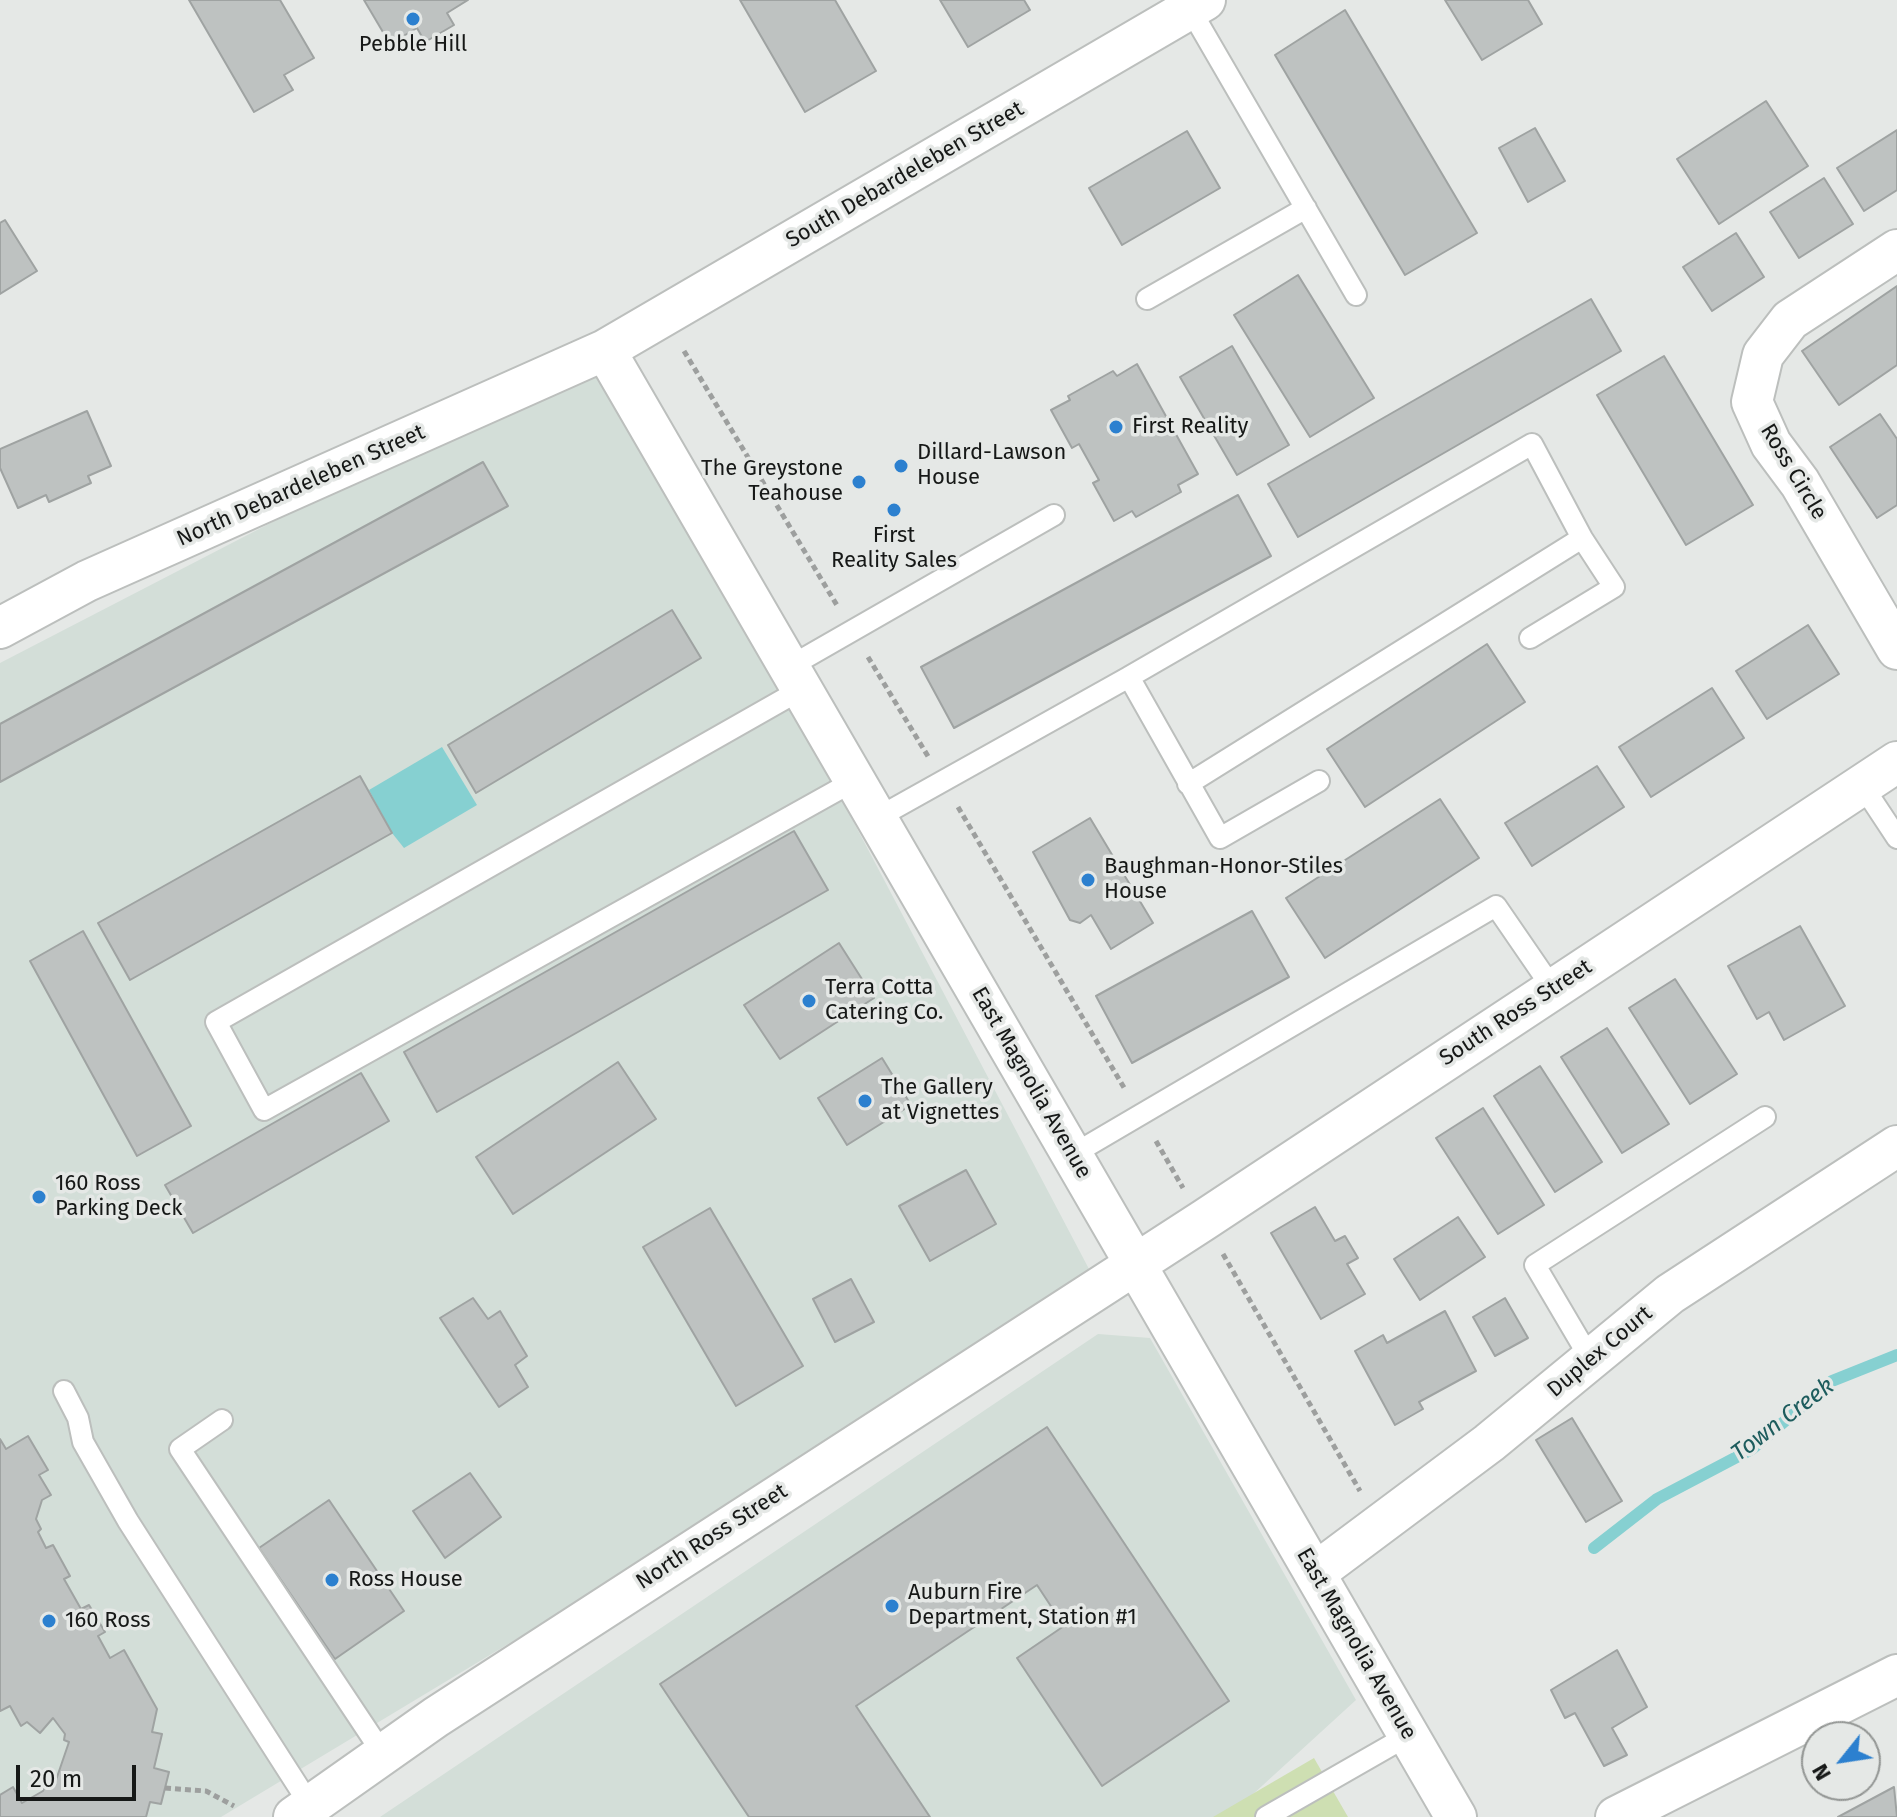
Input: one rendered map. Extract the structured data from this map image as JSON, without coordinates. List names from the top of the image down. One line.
{"streets":{"street":["South Debardeleben Street","Ross Circle","North Debardeleben Street","South Ross Street","East Magnolia Avenue","Duplex Court","North Ross Street"]},"crossings":[["South Debardeleben Street","North Debardeleben Street"],["South Debardeleben Street","East Magnolia Avenue"],["North Debardeleben Street","East Magnolia Avenue"],["South Ross Street","East Magnolia Avenue"],["South Ross Street","North Ross Street"],["East Magnolia Avenue","Duplex Court"],["East Magnolia Avenue","North Ross Street"]],"water":["Town Creek"],"places":["Pebble Hill","First Reality","Dillard-Lawson House","The Greystone Teahouse","First Reality Sales","Baughman-Honor-Stiles House","Terra Cotta Catering Co.","The Gallery at Vignettes","160 Ross Parking Deck","Ross House","Auburn Fire Department, Station #1","160 Ross"],"scale_bar":"20 m","north":"bottom left"}
